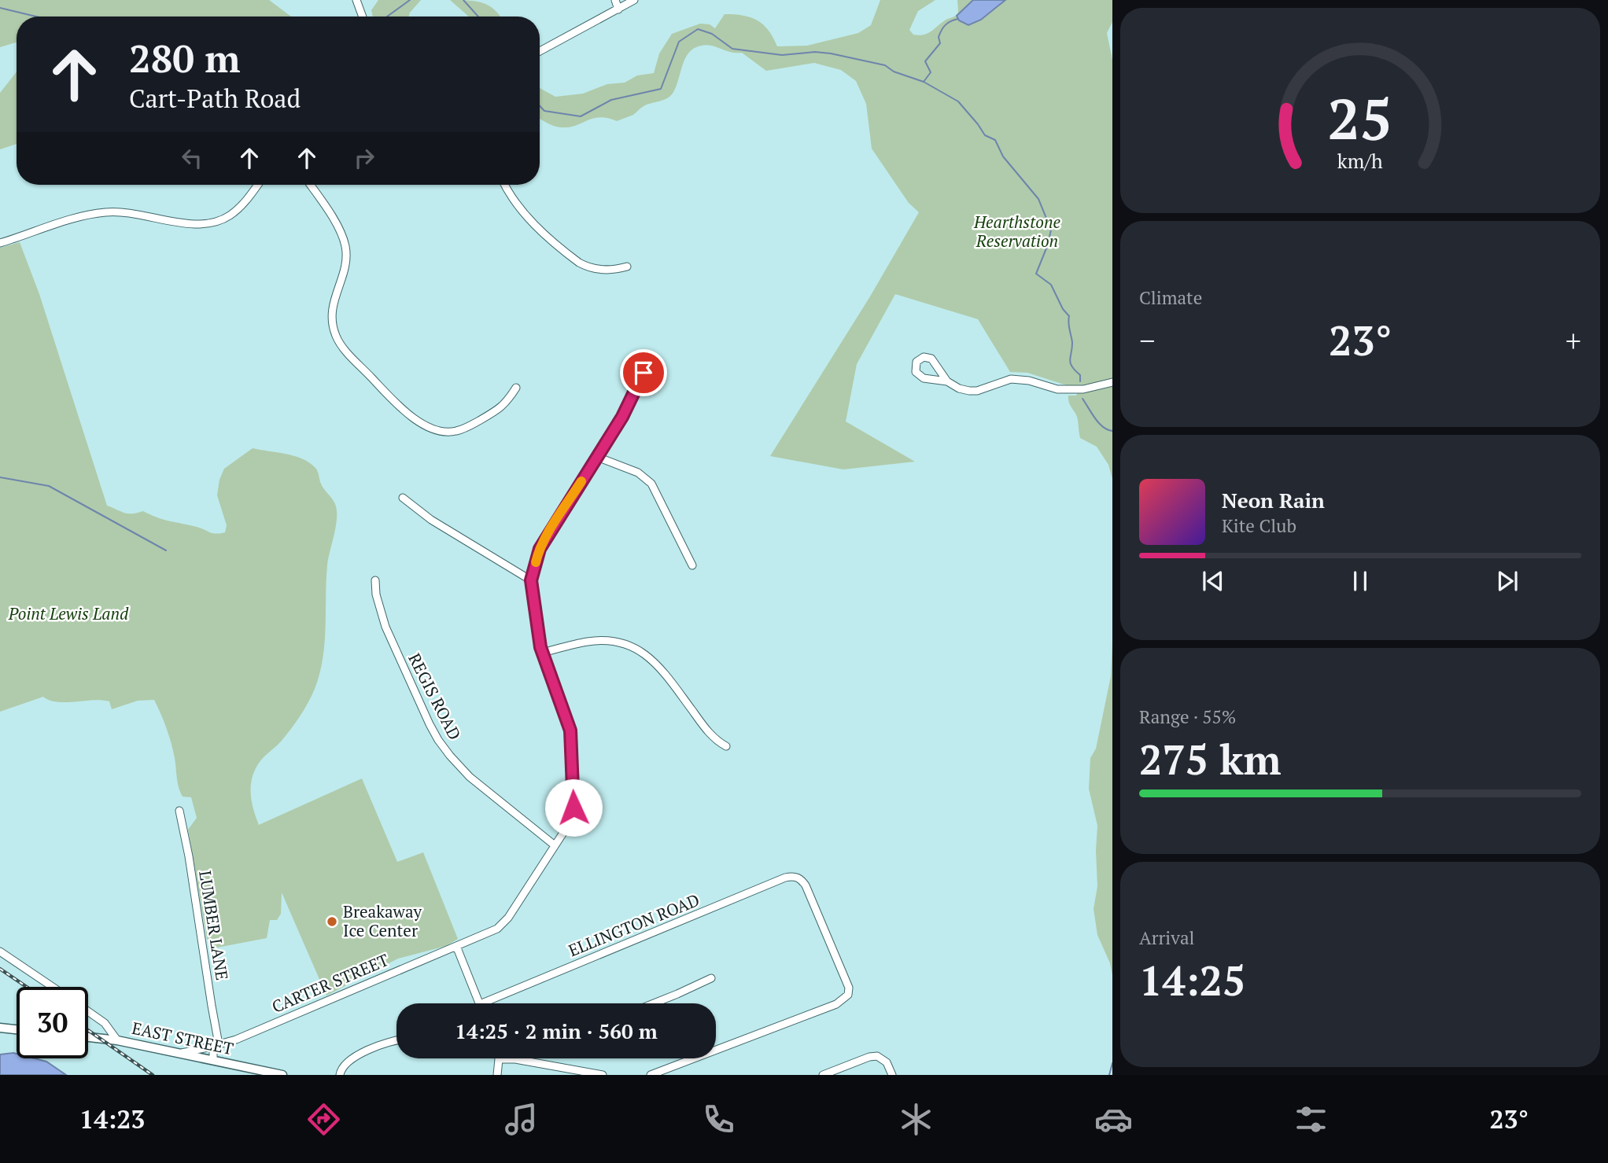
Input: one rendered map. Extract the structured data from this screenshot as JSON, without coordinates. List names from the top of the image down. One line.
{"streets":{"main road":["EAST STREET"],"street":["REGIS ROAD","LUMBER LANE","ELLINGTON ROAD","CARTER STREET"]},"crossings":[["REGIS ROAD","CARTER STREET"],["LUMBER LANE","CARTER STREET"],["CARTER STREET","EAST STREET"]],"parks":["Hearthstone Reservation","Point Lewis Land"],"places":["Breakaway Ice Center"],"page":{"turn":["280 m","Cart-Path Road"],"tile":["Climate",["Range · 55%","275 km"],["Arrival","14:25"]],"heat":["−","23°","+"],"song":["Neon Rain","Kite Club"],"limit":"30","trip":"14:25 · 2 min · 560 m","tabs":["14:23","23°"],"gauge":["25","km/h"]}}
